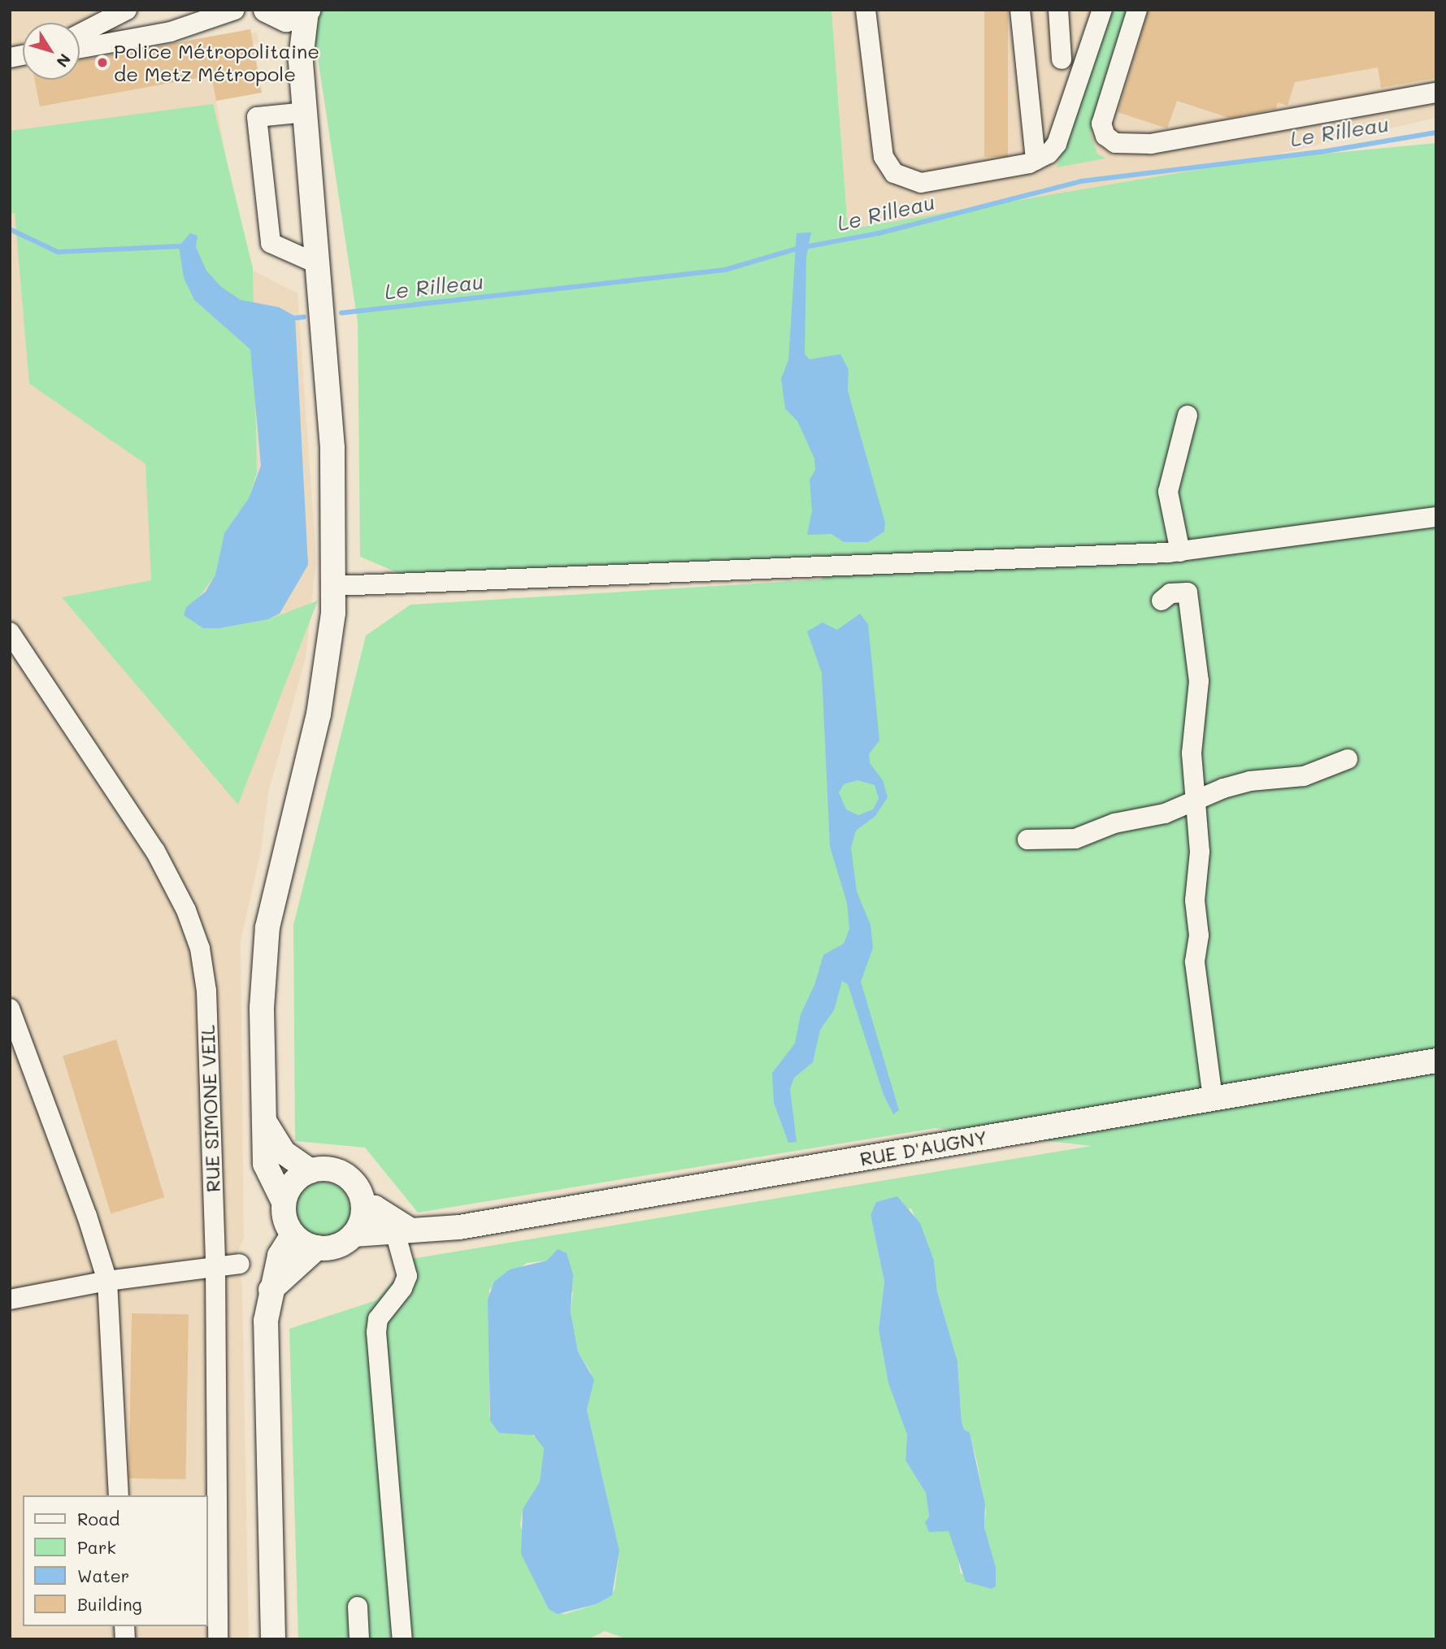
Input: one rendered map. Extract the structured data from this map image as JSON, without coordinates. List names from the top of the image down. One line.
{"streets":{"main road":["RUE D'AUGNY"],"street":["RUE SIMONE VEIL"]},"water":["Le Rilleau"],"places":["Police Métropolitaine de Metz Métropole"],"legend":["Road","Park","Water","Building"],"north":"bottom right"}
